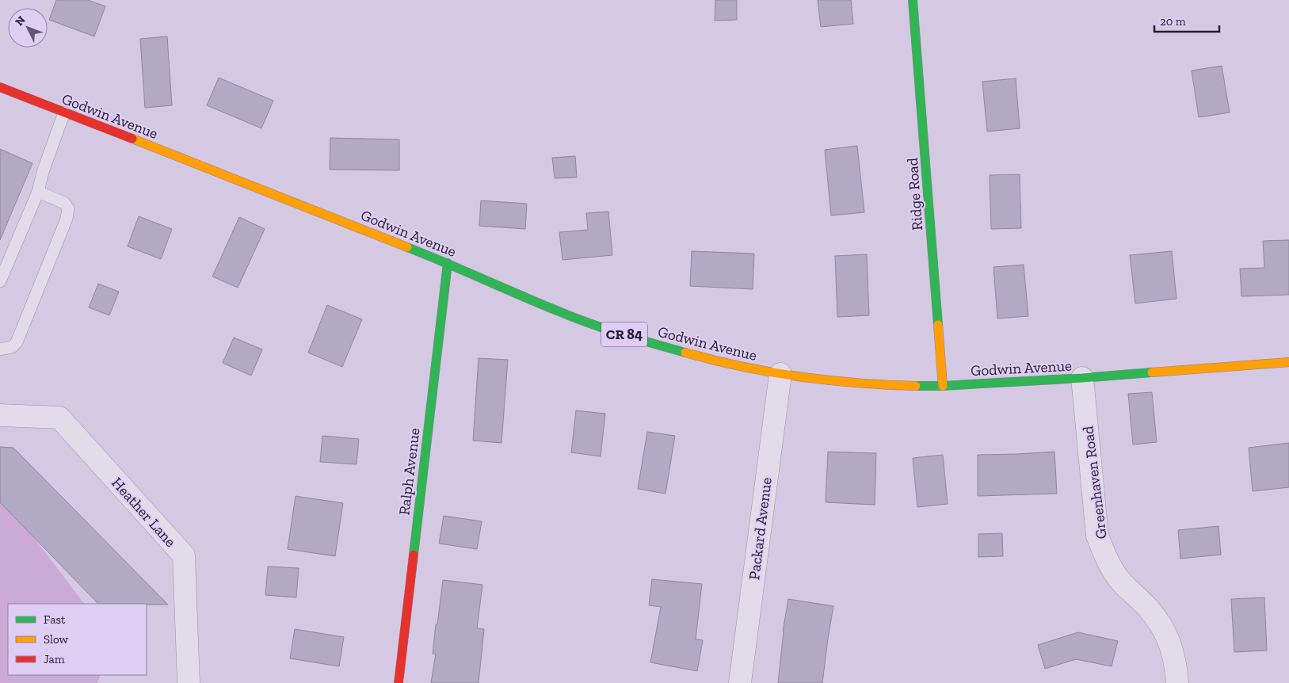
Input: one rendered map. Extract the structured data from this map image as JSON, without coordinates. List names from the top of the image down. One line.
{"streets":{"main road":["Godwin Avenue","Ridge Road","CR 84","Ralph Avenue"],"street":["Greenhaven Road","Heather Lane","Packard Avenue"]},"crossings":[["Godwin Avenue","Ridge Road"],["Godwin Avenue","Ralph Avenue"],["Godwin Avenue","Greenhaven Road"],["Godwin Avenue","Packard Avenue"]],"legend":["Fast","Slow","Jam"],"scale_bar":"20 m","north":"top left"}
